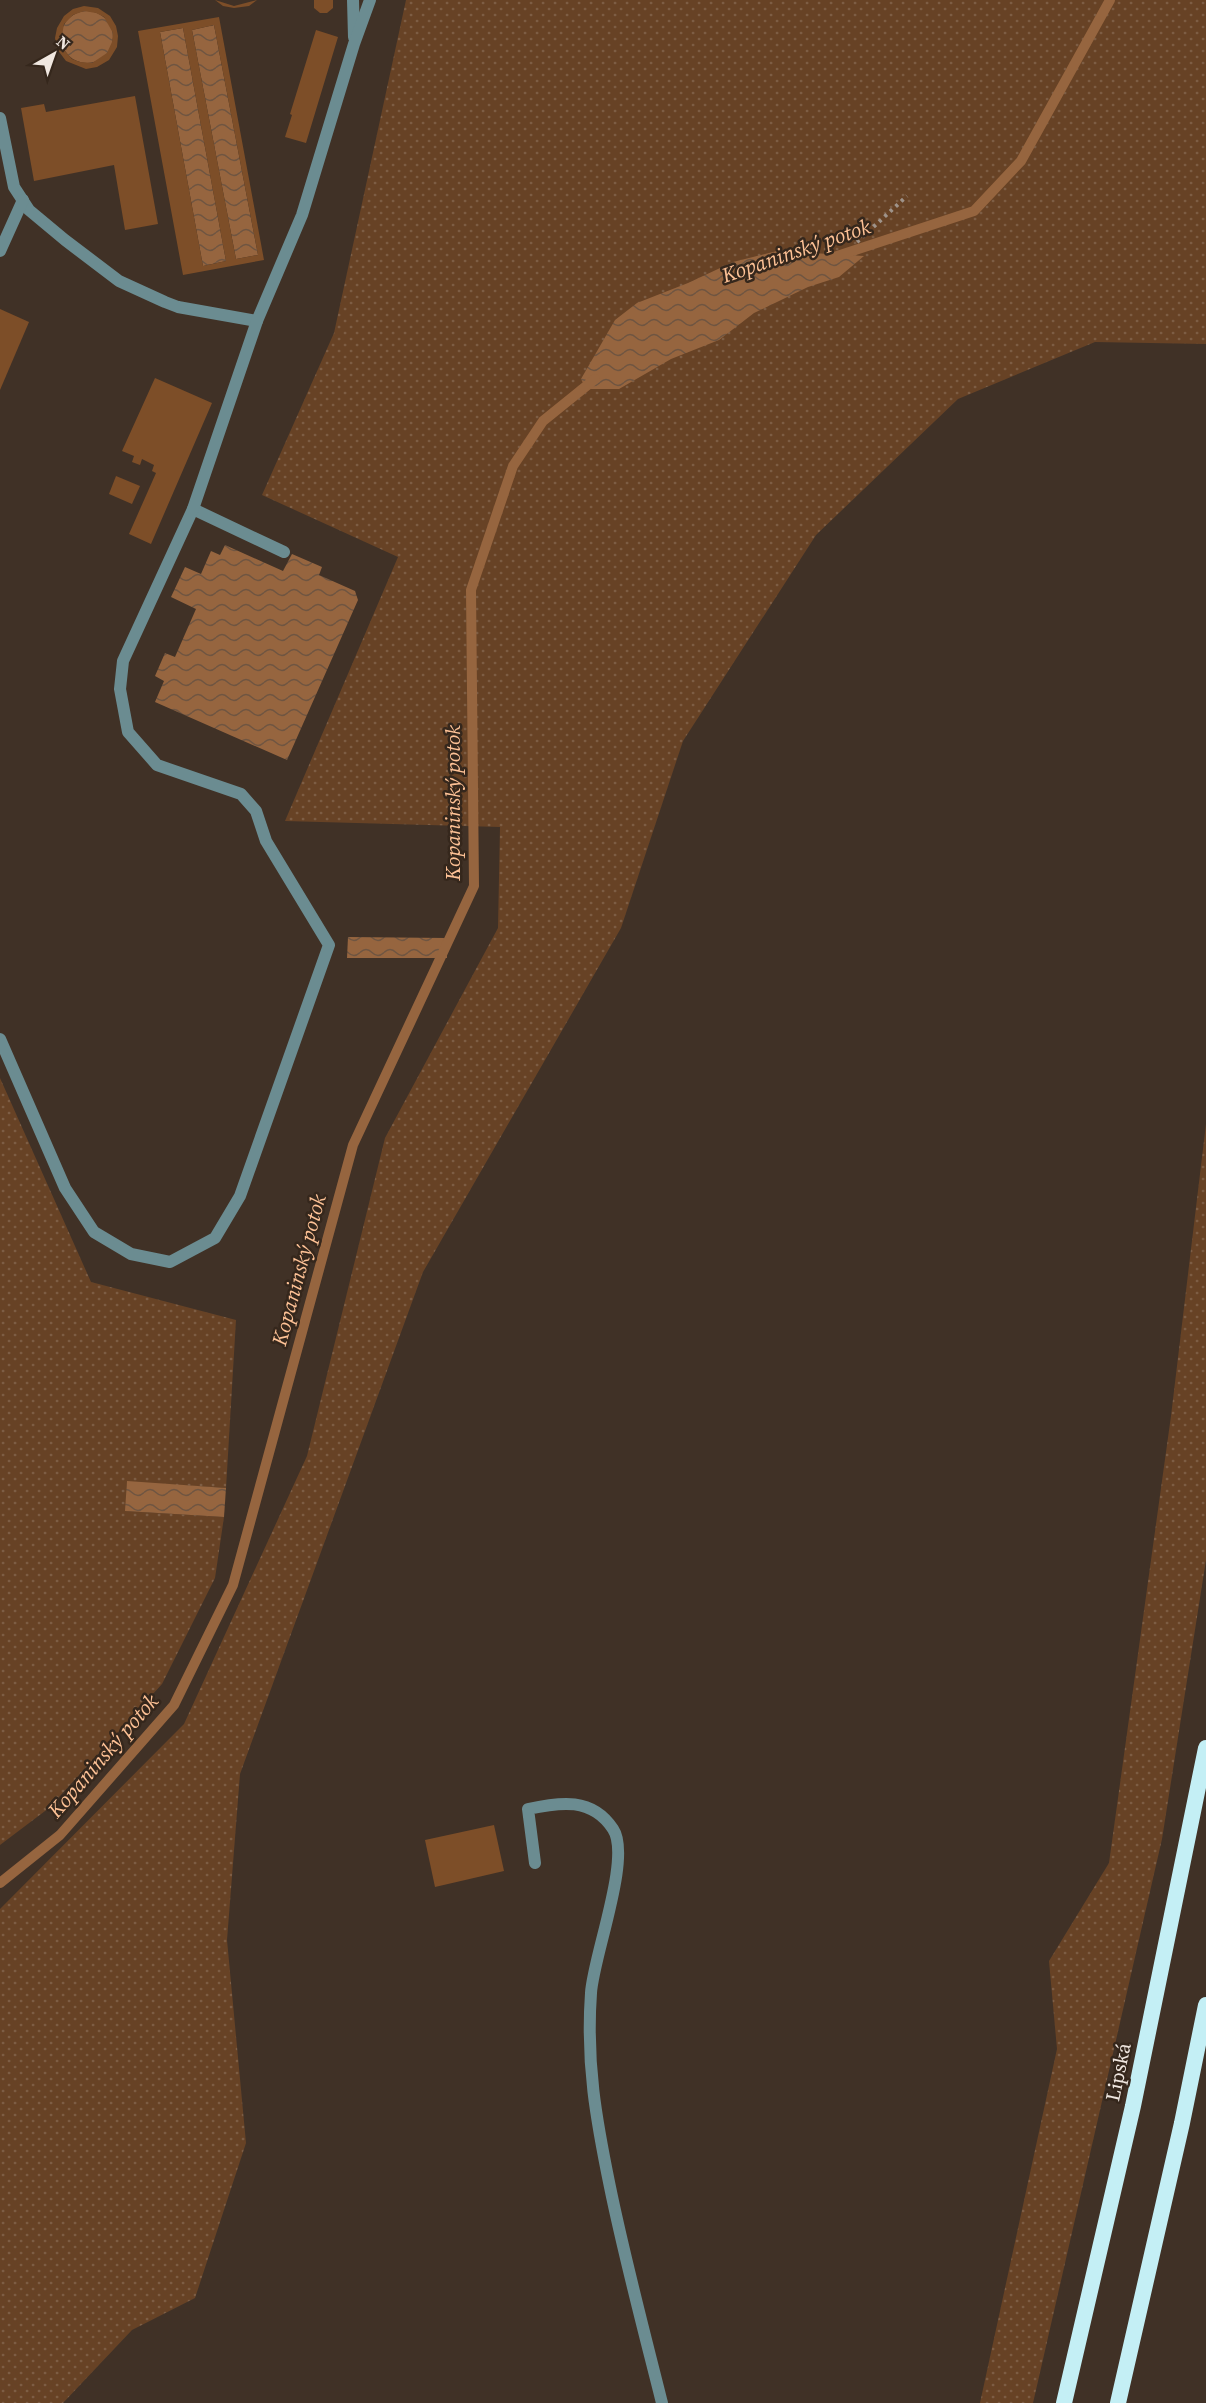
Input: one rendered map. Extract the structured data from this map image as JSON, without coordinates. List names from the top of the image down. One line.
{"streets":{"highway":["Lipská"]},"water":["Kopaninský potok"],"north":"top right"}
